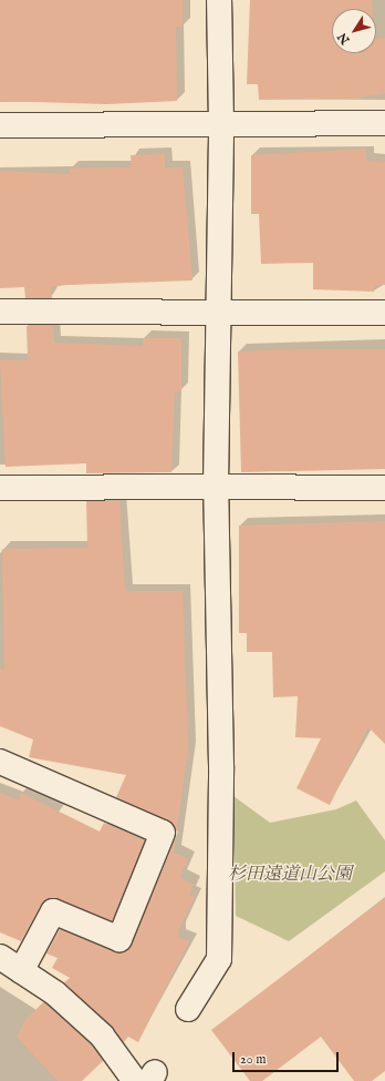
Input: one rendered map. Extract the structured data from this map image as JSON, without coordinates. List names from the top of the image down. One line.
{"parks":["杉田遠道山公園"],"scale_bar":"20 m","north":"bottom left"}
